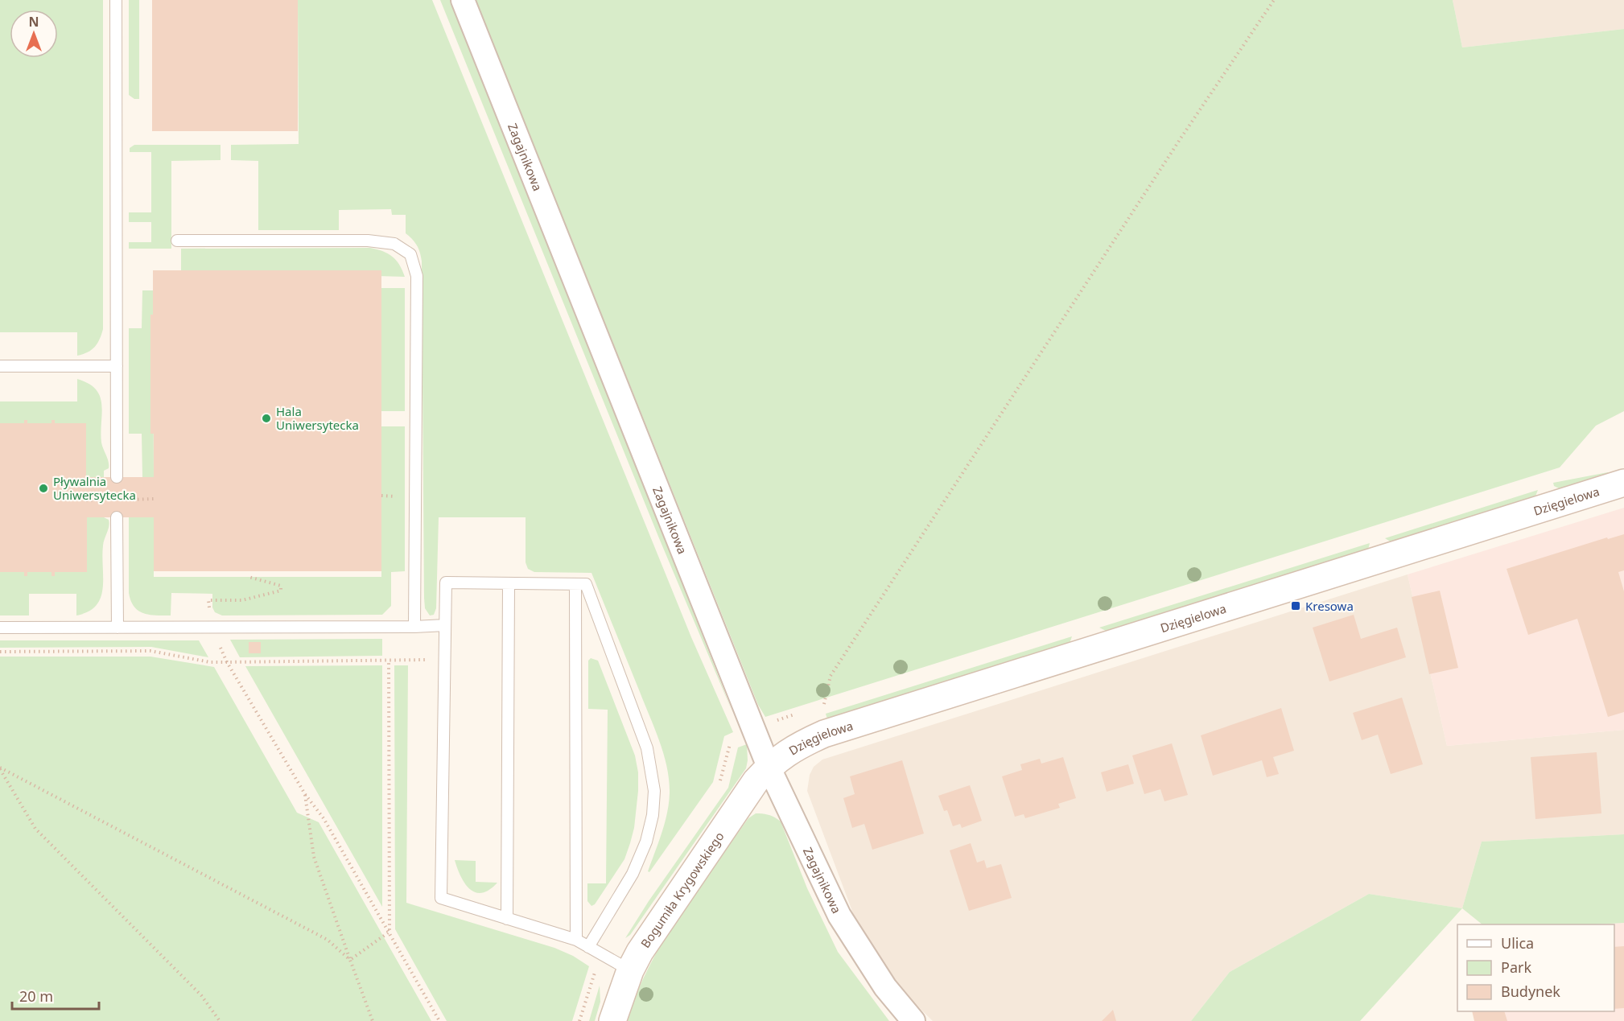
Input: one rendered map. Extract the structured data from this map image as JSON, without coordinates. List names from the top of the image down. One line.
{"streets":{"street":["Zagajnikowa","Dzięgielowa","Bogumiła Krygowskiego"]},"crossings":[["Zagajnikowa","Dzięgielowa"],["Zagajnikowa","Bogumiła Krygowskiego"],["Dzięgielowa","Bogumiła Krygowskiego"]],"places":{"other":["Hala Uniwersytecka","Pływalnia Uniwersytecka"],"transit":["Kresowa"]},"legend":["Ulica","Park","Budynek"],"scale_bar":"20 m","north":"top"}
